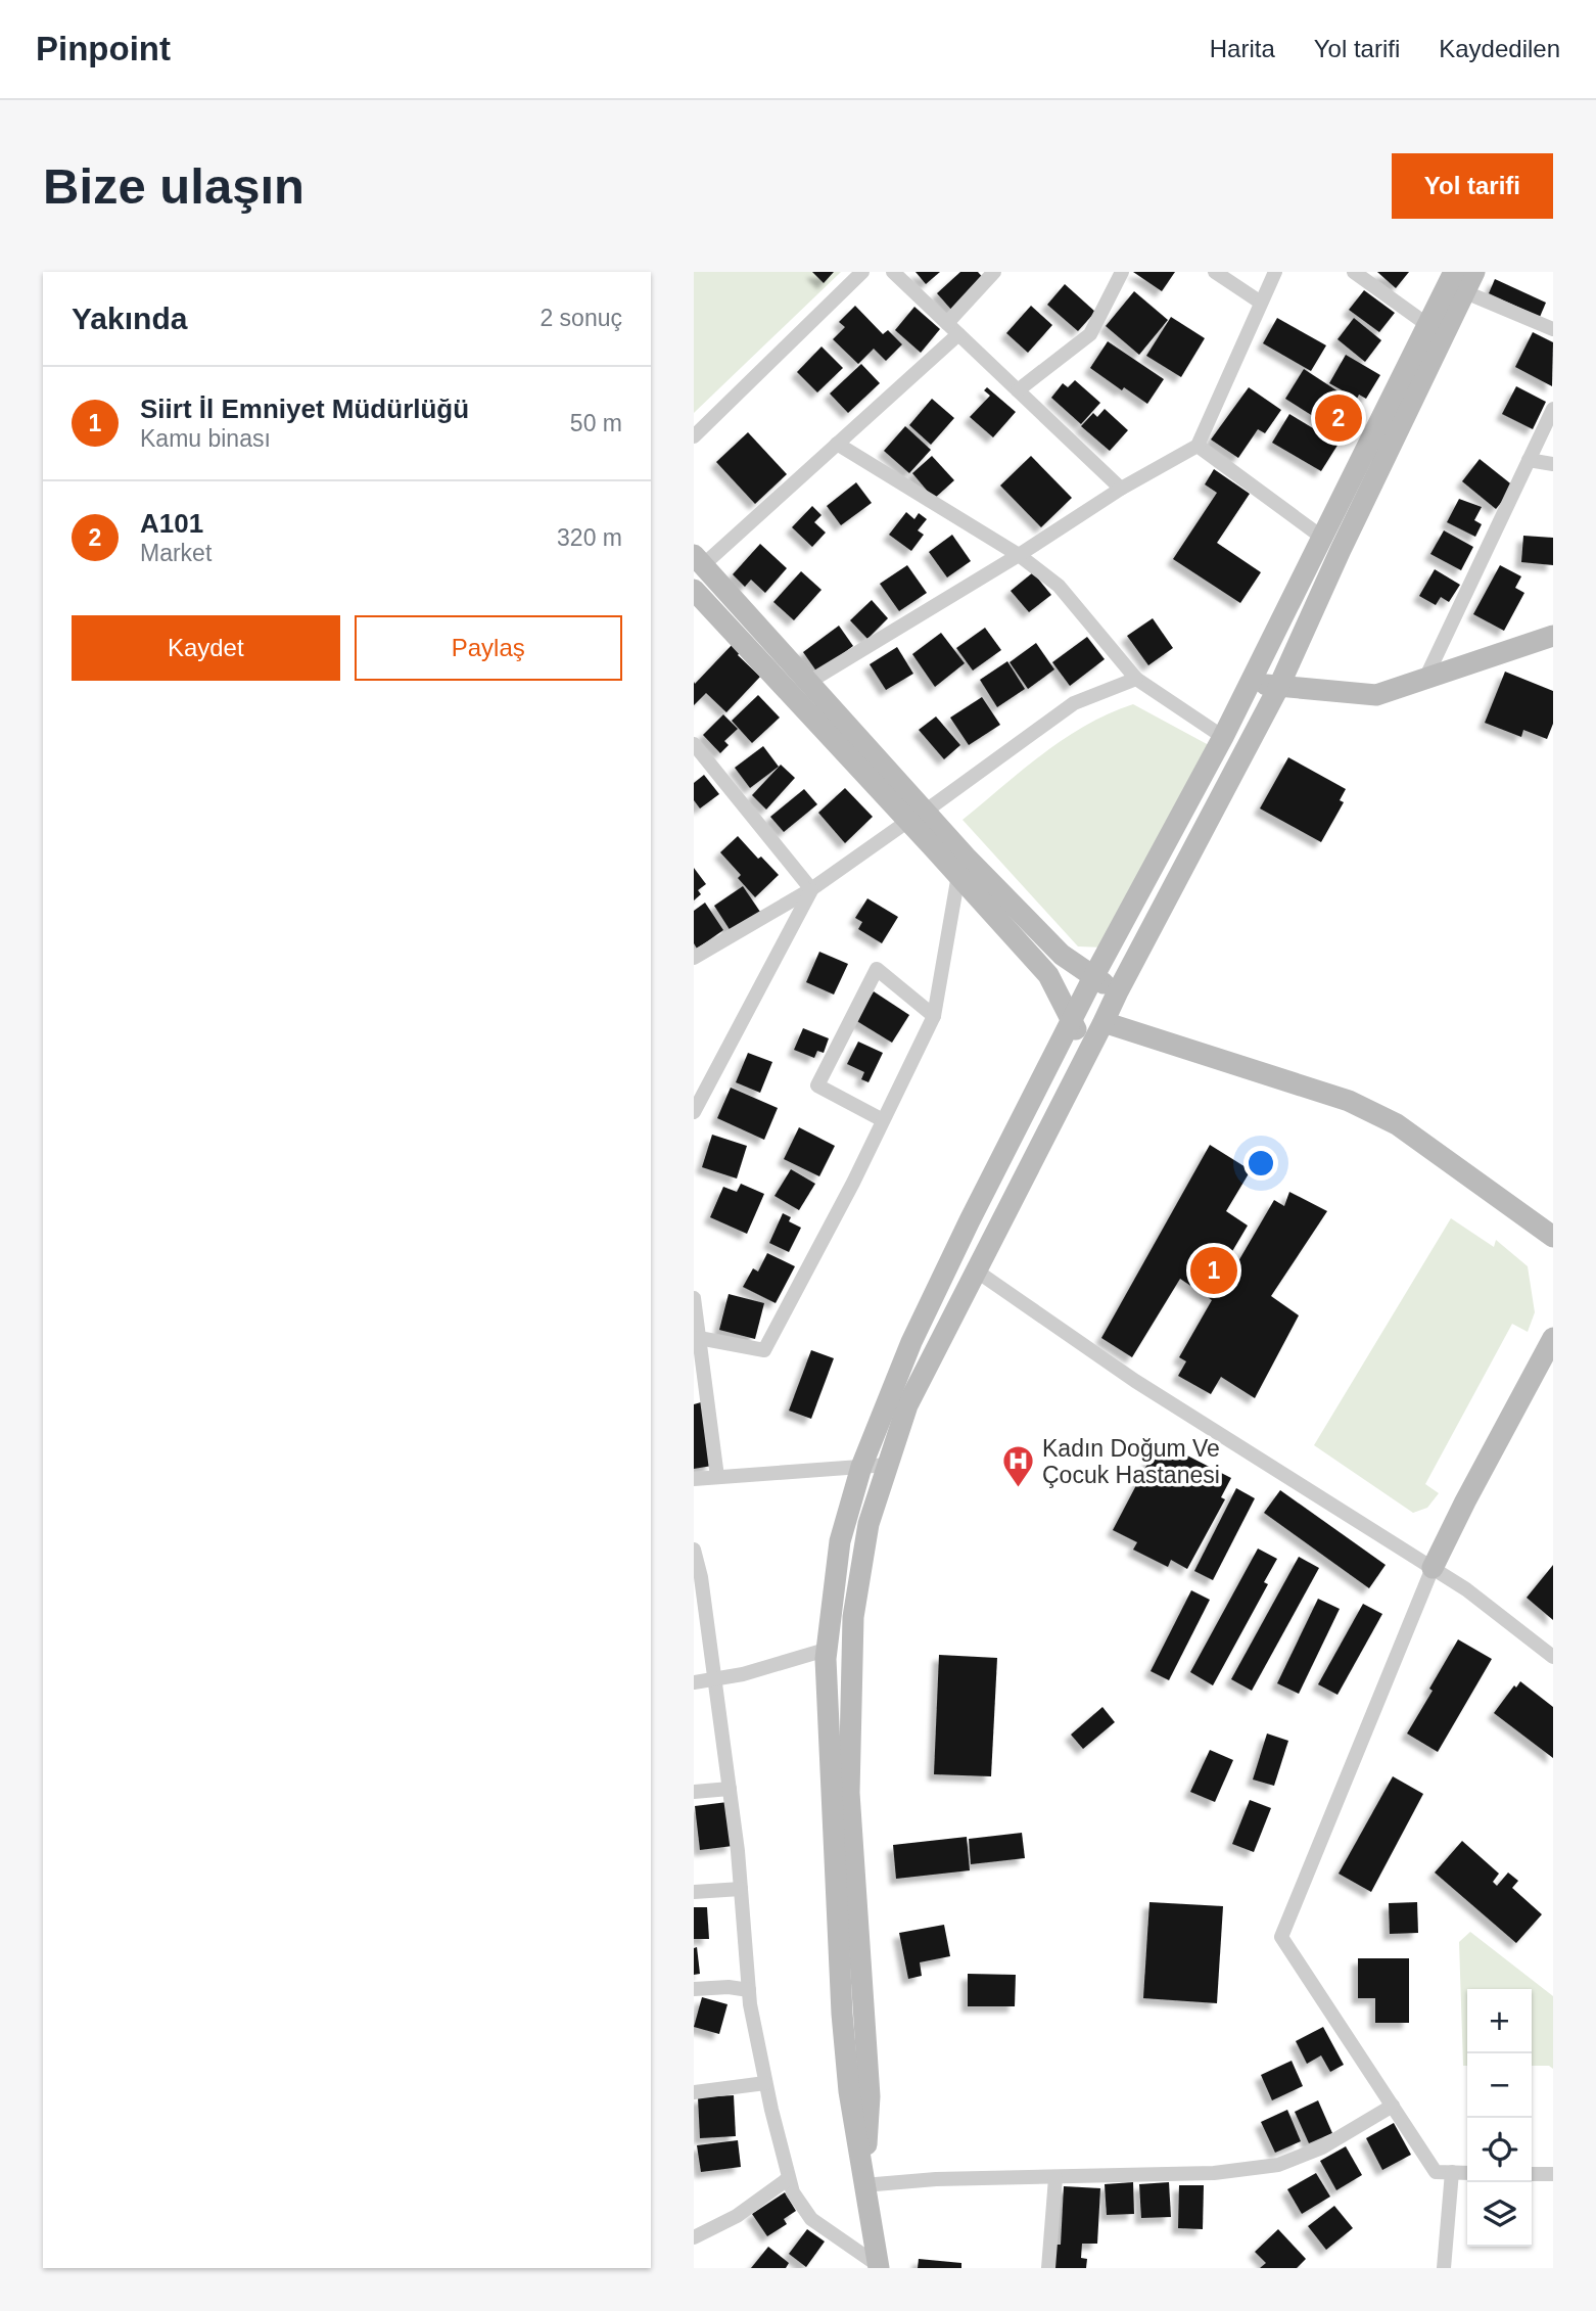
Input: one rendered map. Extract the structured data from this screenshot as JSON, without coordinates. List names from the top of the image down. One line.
{"places":{"hospital":["Kadın Doğum Ve Çocuk Hastanesi"]},"page":{"header":"Pinpoint","nav":["Harita","Yol tarifi","Kaydedilen"],"buttons":["Yol tarifi",["Kaydet","Paylaş"]],"title":"Bize ulaşın","heading":["Yakında","2 sonuç"],"list":[{"mark":"1","name":"Siirt İl Emniyet Müdürlüğü","note":"Kamu binası","value":"50 m"},{"mark":"2","name":"A101","note":"Market","value":"320 m"}],"pins":["2","1"],"map_buttons":["+","−"]}}
